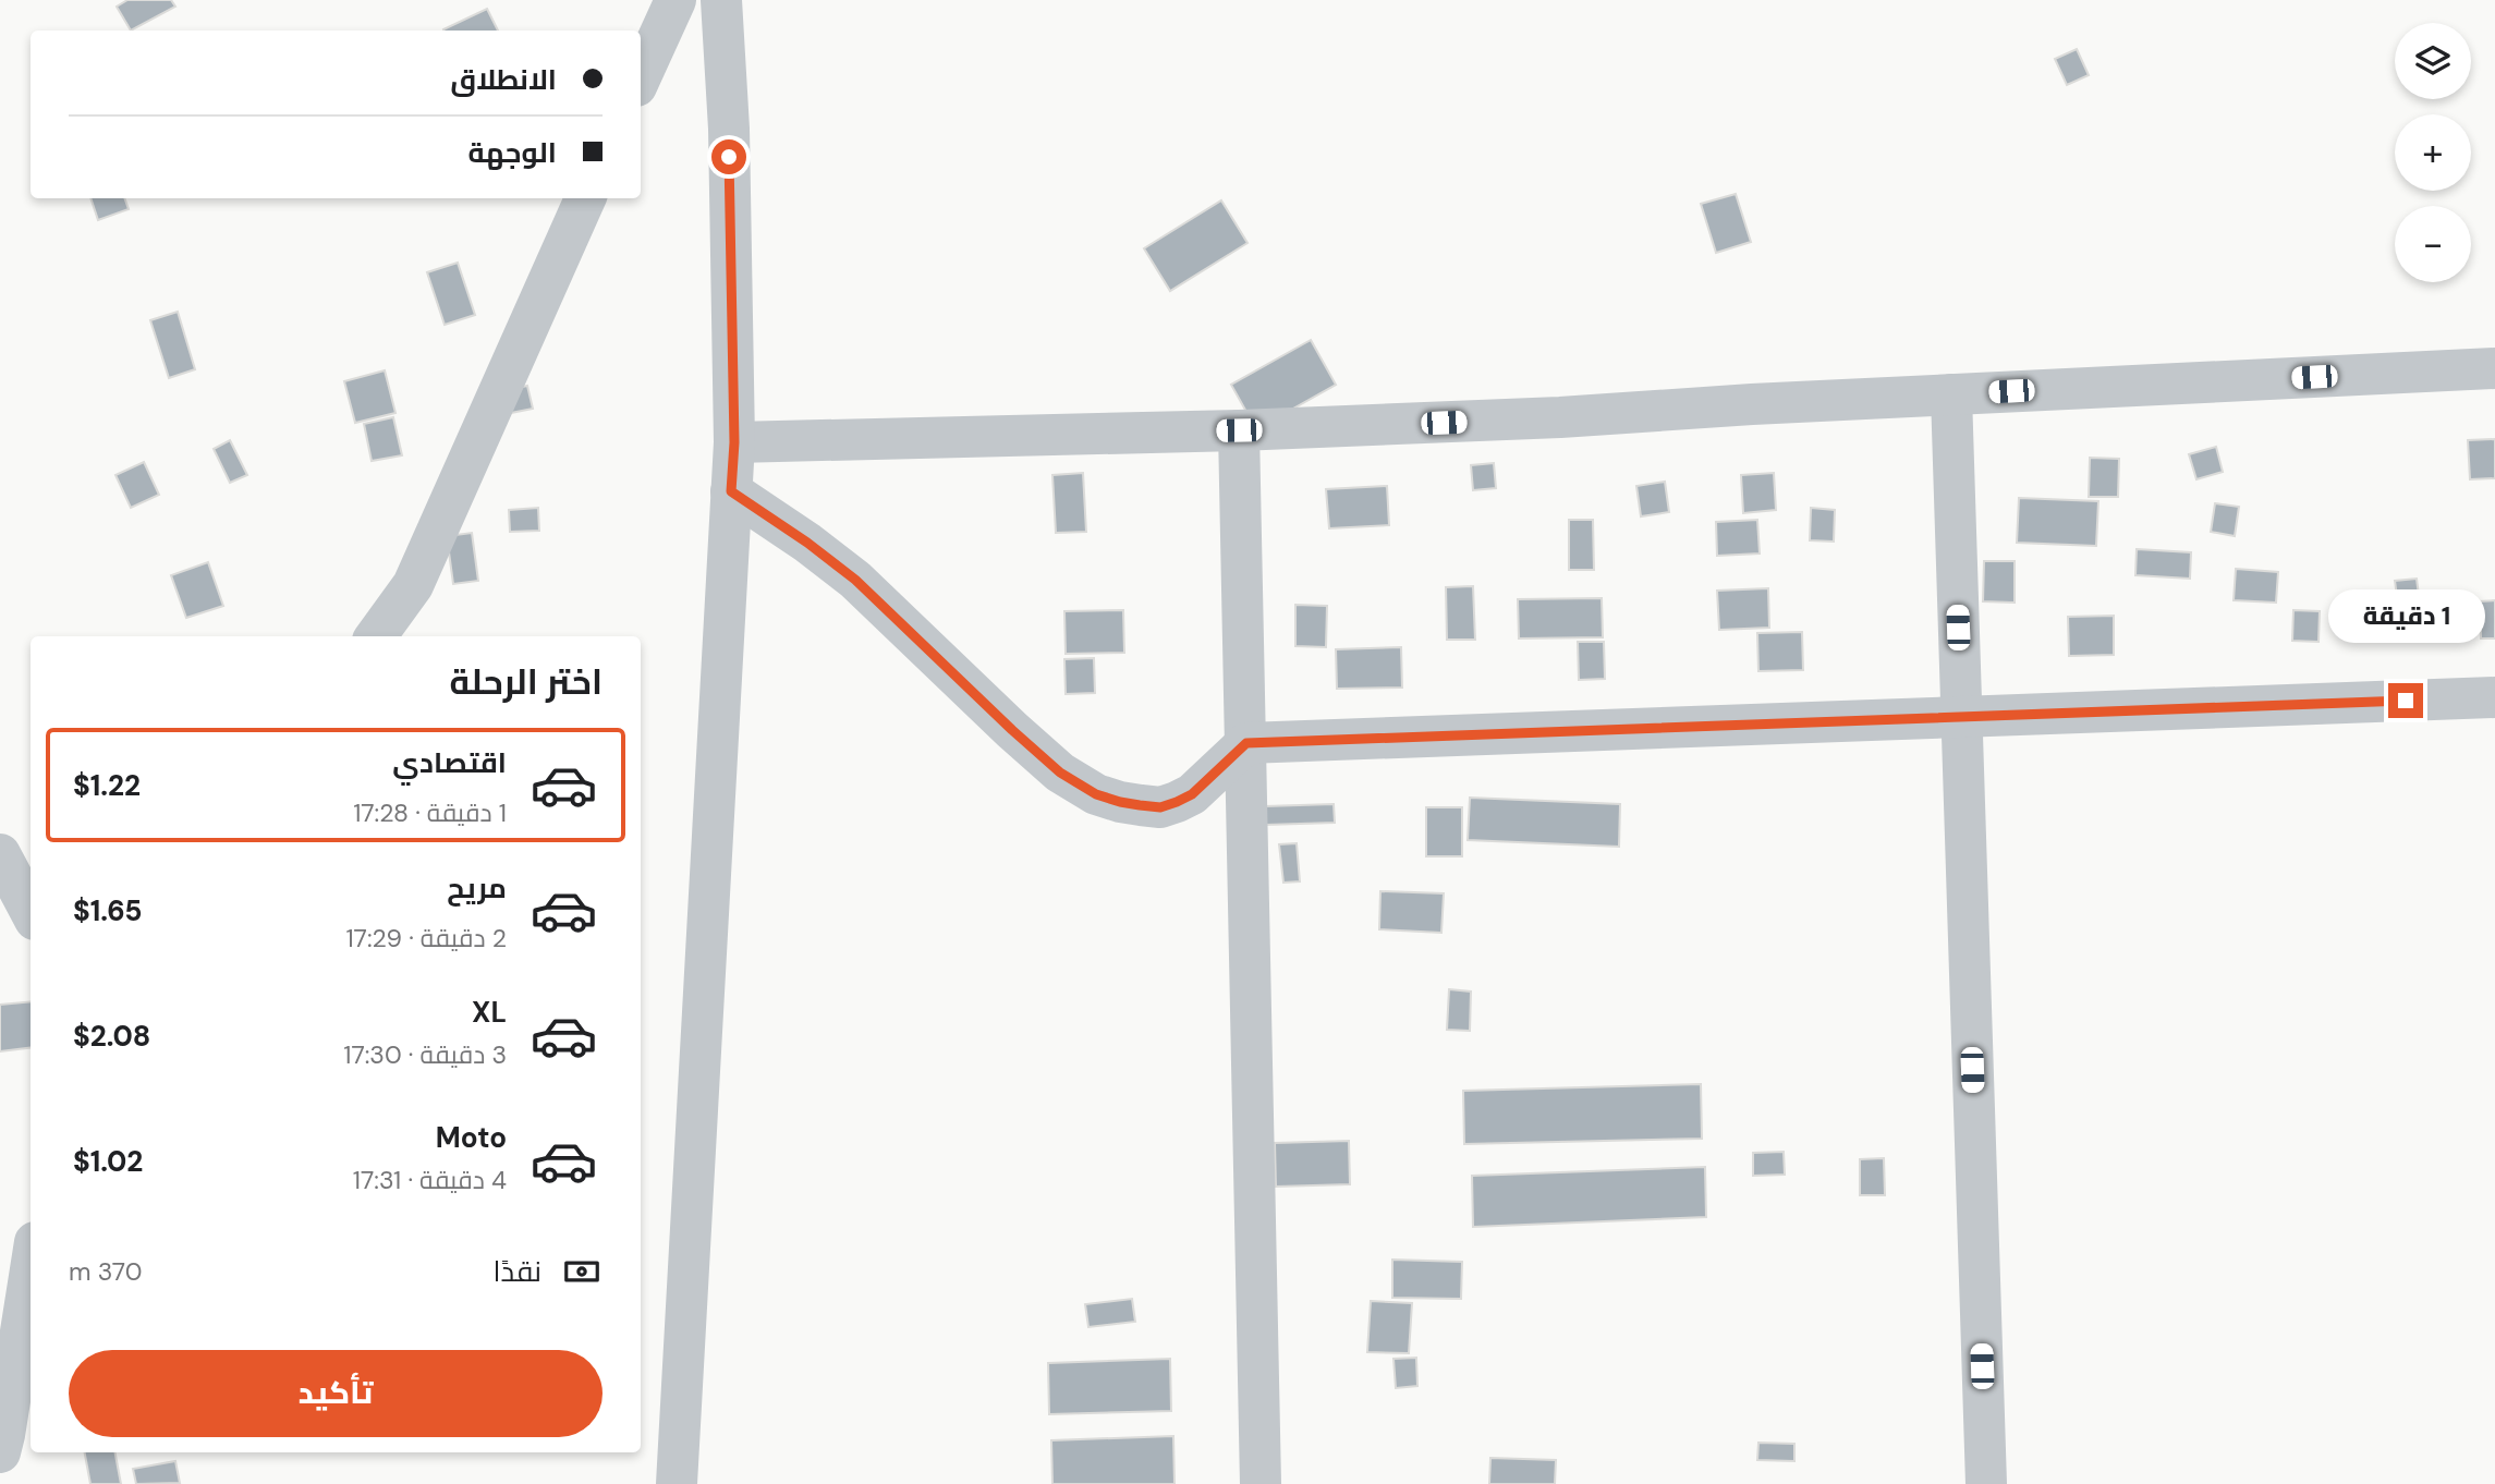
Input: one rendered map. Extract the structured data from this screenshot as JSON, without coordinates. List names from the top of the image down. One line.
{"page":{"map_buttons":["+","−"],"banner":["الانطلاق","الوجهة"],"bubble":"1 دقيقة","heading":"اختر الرحلة","list":[{"name":"اقتصادي","note":"1 دقيقة · 17:28","value":"$1.22"},{"name":"مريح","note":"2 دقيقة · 17:29","value":"$1.65"},{"name":"XL","note":"3 دقيقة · 17:30","value":"$2.08"},{"name":"Moto","note":"4 دقيقة · 17:31","value":"$1.02"}],"pay":["نقدًا","370 m"],"buttons":"تأكيد"}}
